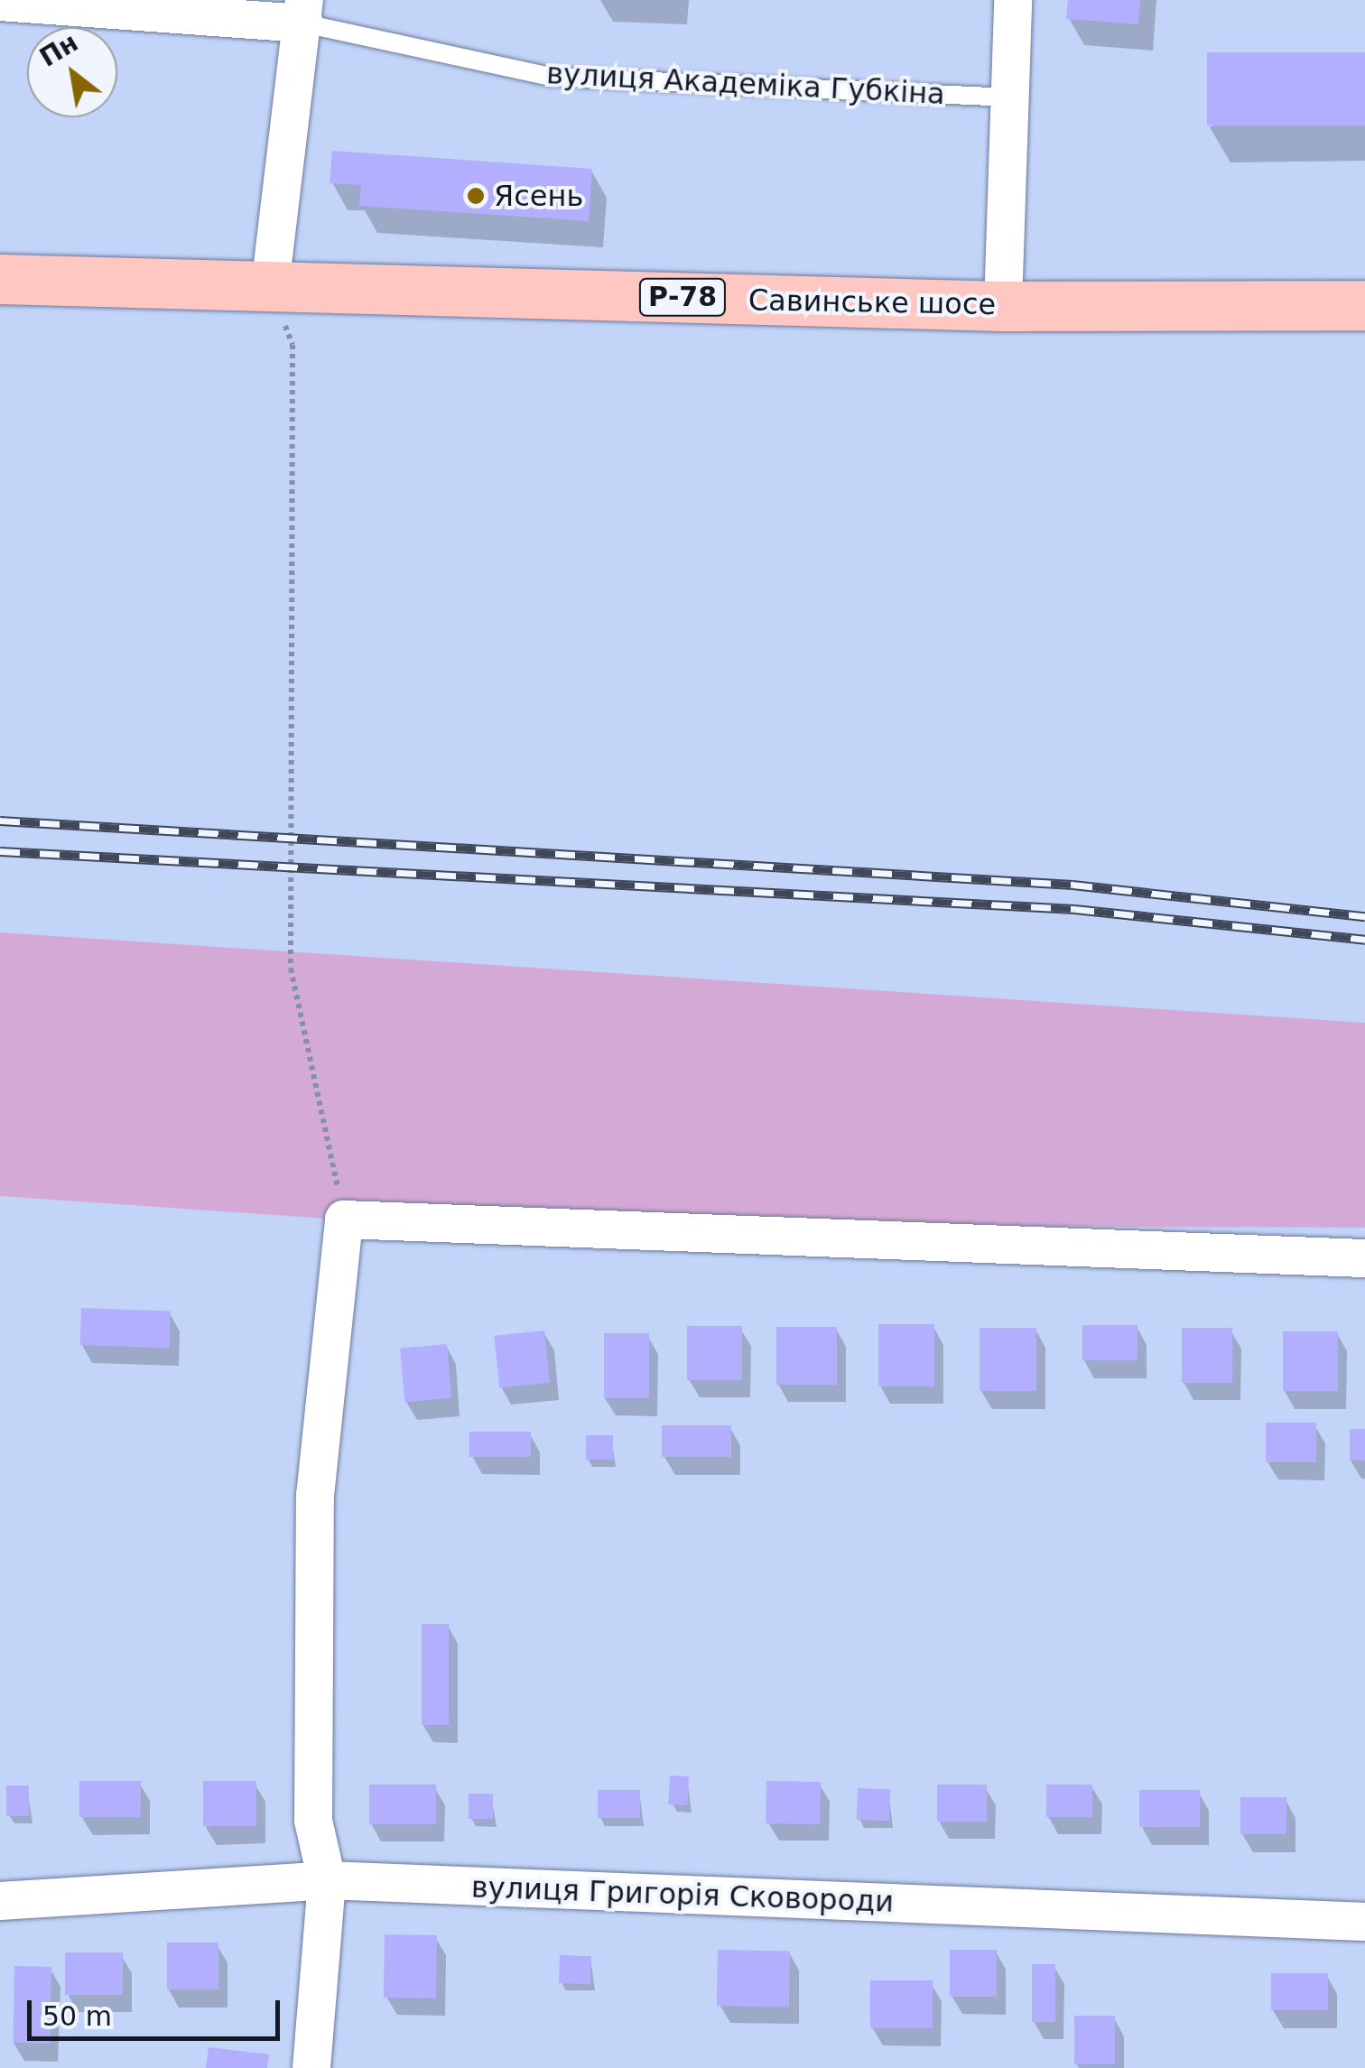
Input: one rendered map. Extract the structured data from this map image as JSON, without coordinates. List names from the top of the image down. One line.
{"streets":{"main road":["Р-78","Савинське шосе"],"street":["вулиця Академіка Губкіна","вулиця Григорія Сковороди"]},"places":["Ясень"],"scale_bar":"50 m","north":"top left"}
